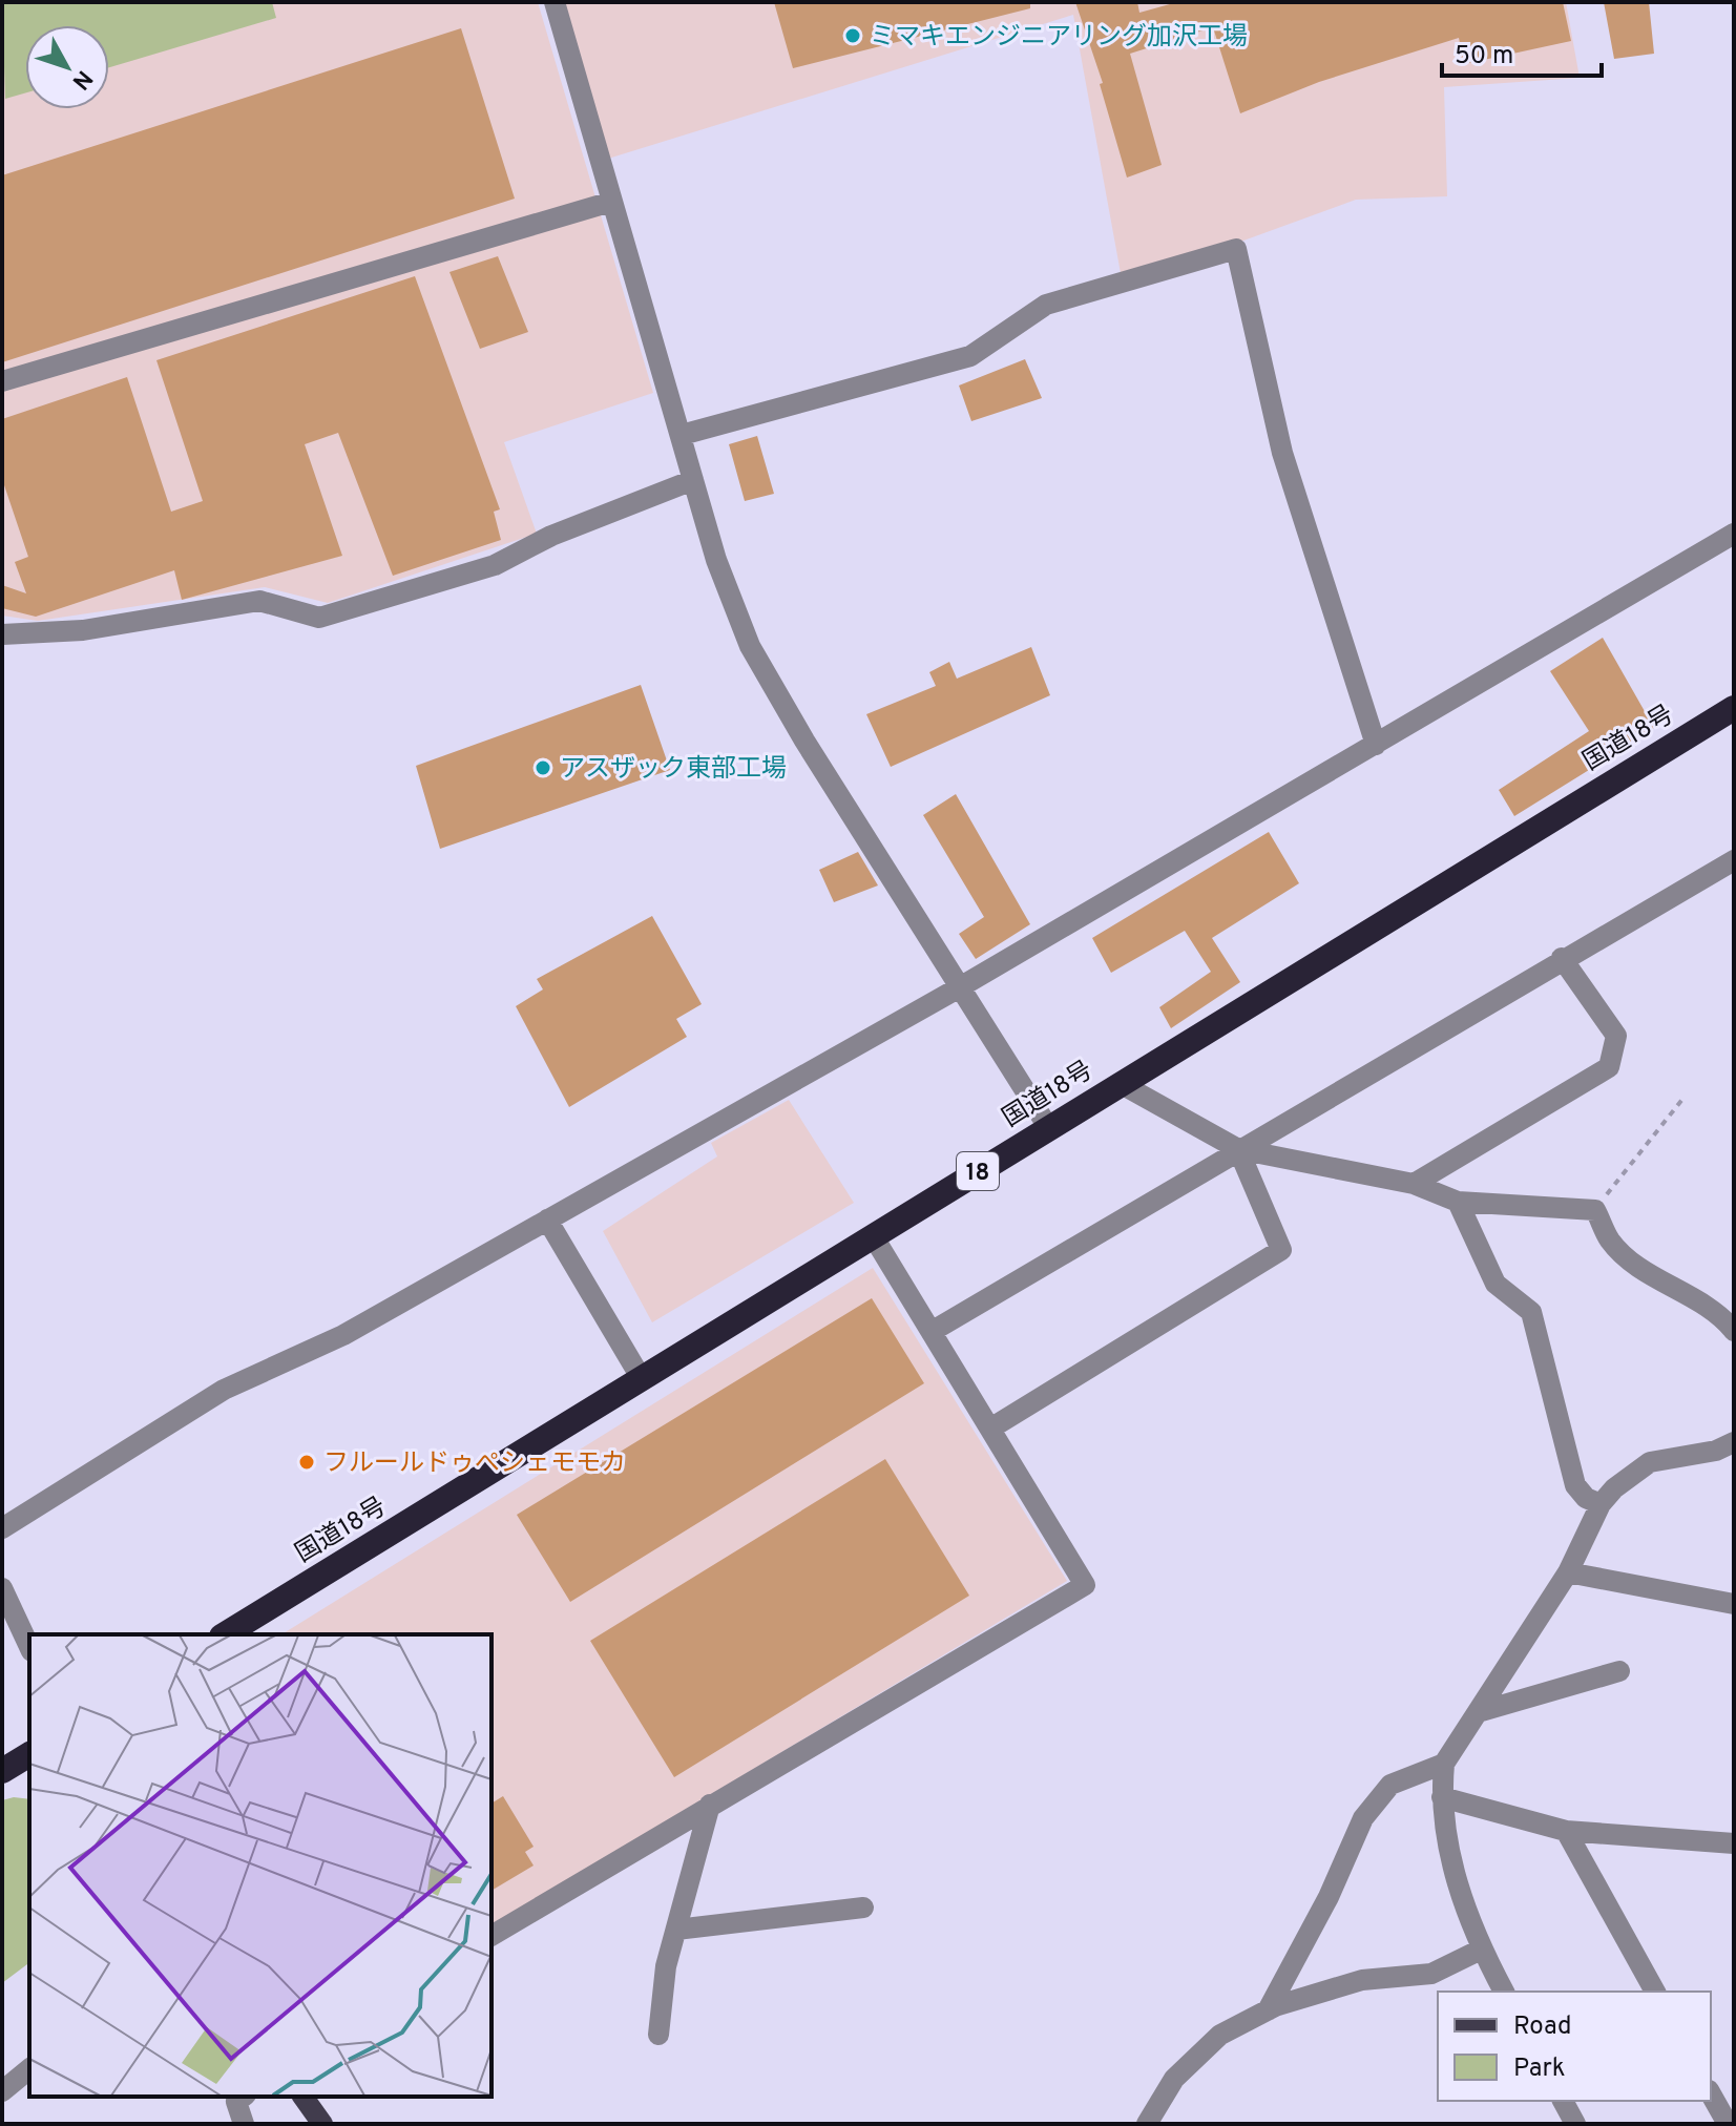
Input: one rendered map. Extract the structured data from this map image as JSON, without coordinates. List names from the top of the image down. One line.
{"streets":{"highway":["国道18号","18"]},"places":["ミマキエンジニアリング加沢工場","アスザック東部工場","フルールドゥぺシェモモカ"],"legend":["Road","Park"],"scale_bar":"50 m","north":"bottom right"}
